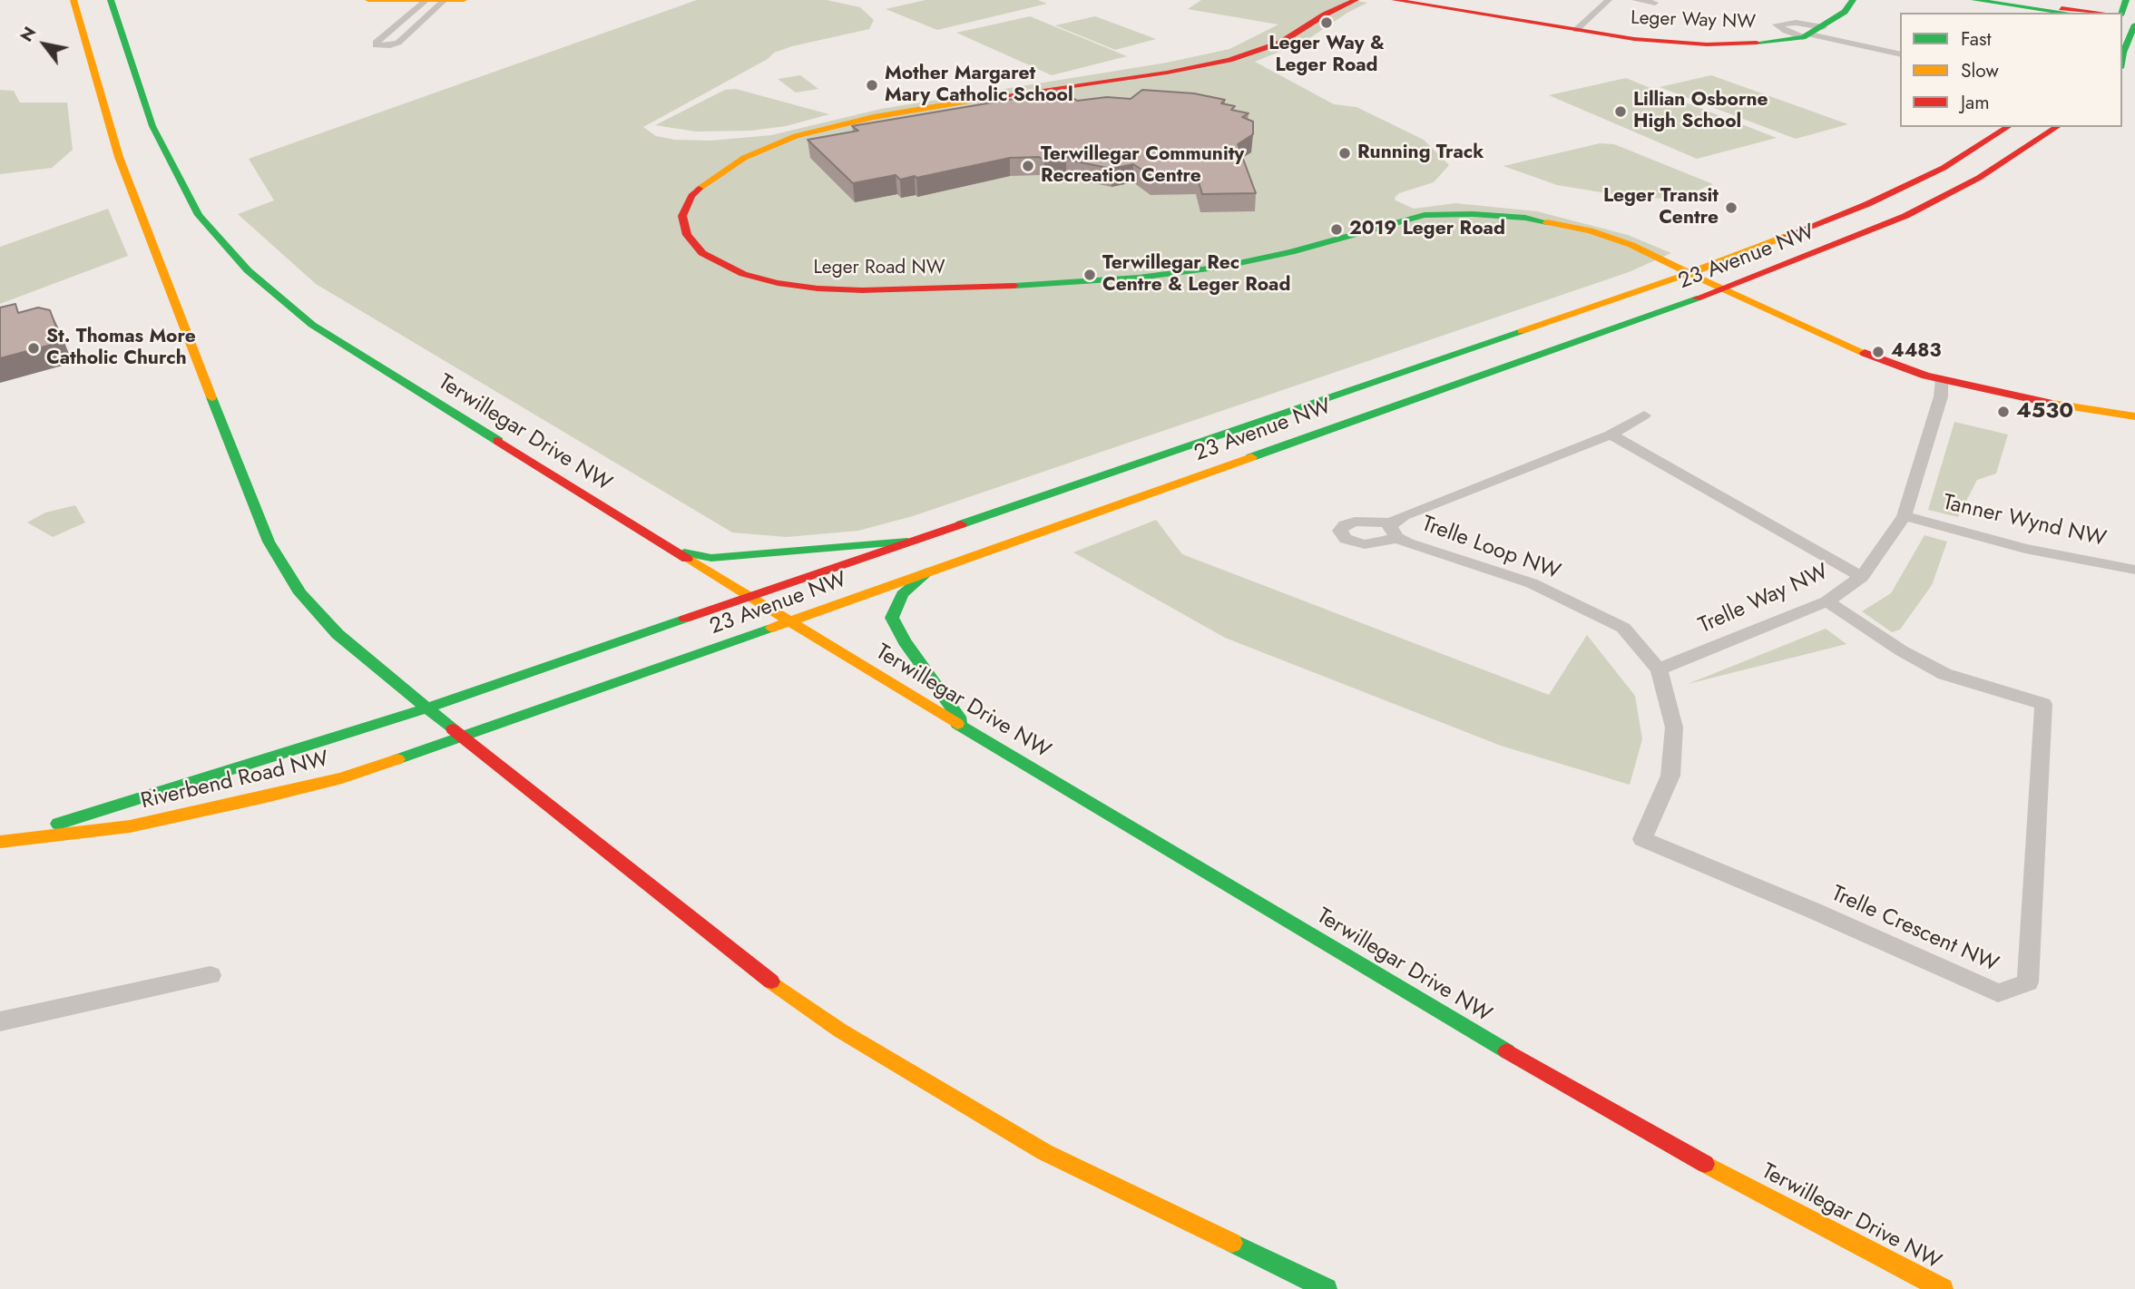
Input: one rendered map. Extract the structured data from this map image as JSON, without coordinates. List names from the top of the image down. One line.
{"streets":{"main road":["Leger Way NW","23 Avenue NW","Leger Road NW","Terwillegar Drive NW","Riverbend Road NW"],"street":["Tanner Wynd NW","Trelle Loop NW","Trelle Way NW","Trelle Crescent NW"]},"crossings":[["23 Avenue NW","Leger Road NW"],["23 Avenue NW","Terwillegar Drive NW"],["23 Avenue NW","Riverbend Road NW"],["Leger Road NW","Trelle Way NW"],["Tanner Wynd NW","Trelle Way NW"],["Trelle Loop NW","Trelle Way NW"],["Trelle Loop NW","Trelle Crescent NW"],["Trelle Way NW","Trelle Crescent NW"]],"places":["Leger Way & Leger Road","Mother Margaret Mary Catholic School","Lillian Osborne High School","Running Track","Terwillegar Community Recreation Centre","Leger Transit Centre","2019 Leger Road","Terwillegar Rec Centre & Leger Road","St. Thomas More Catholic Church","4483","4530"],"legend":["Fast","Slow","Jam"],"north":"top left"}
